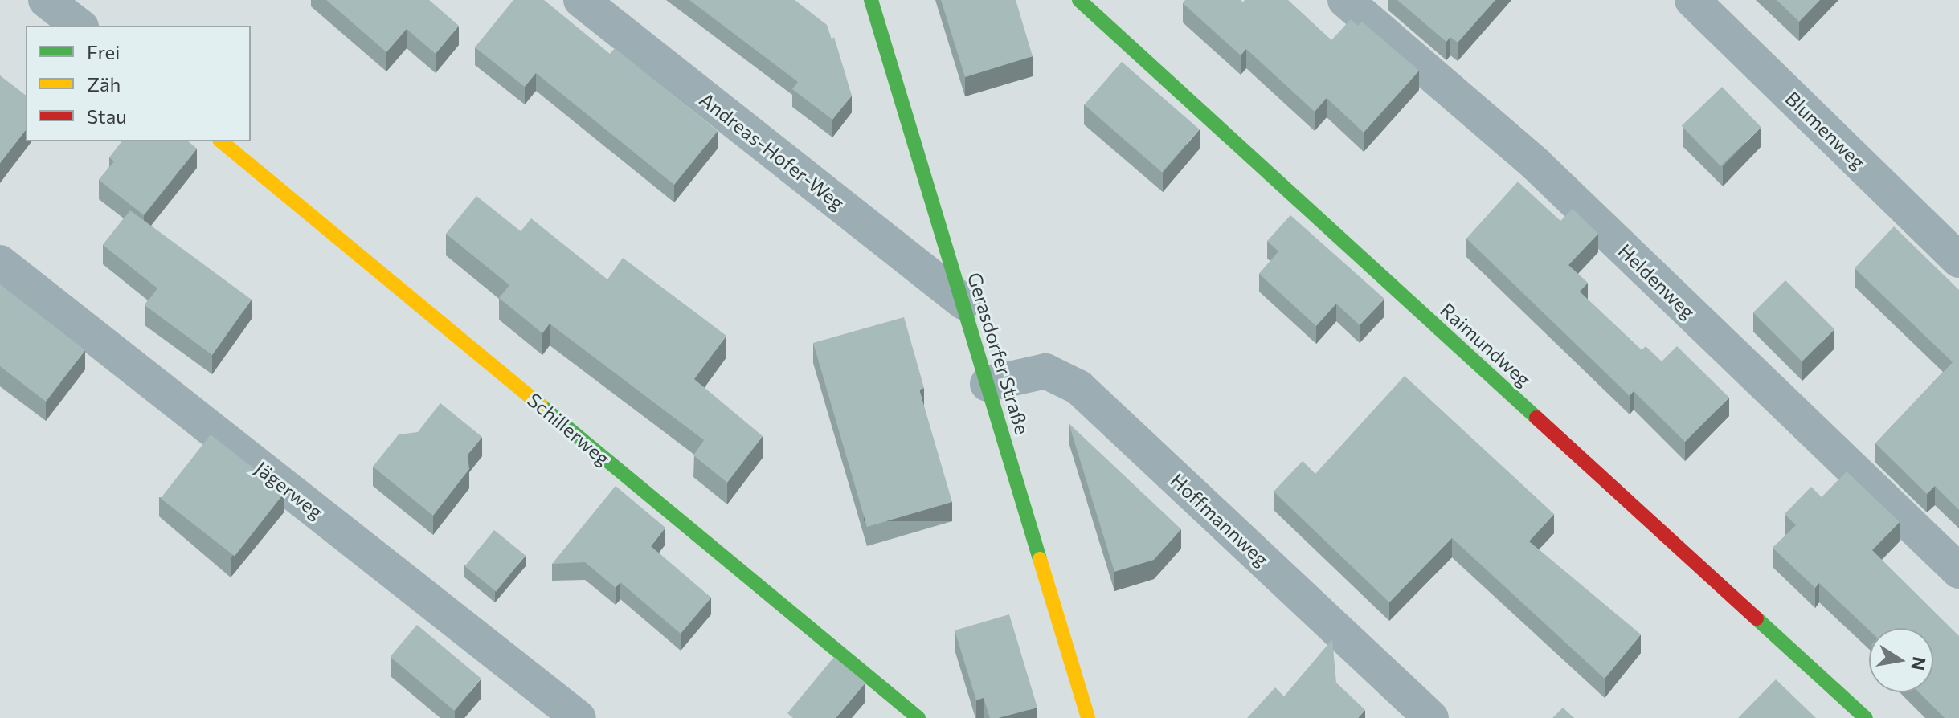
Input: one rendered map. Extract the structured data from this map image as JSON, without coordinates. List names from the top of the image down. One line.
{"streets":{"street":["Blumenweg","Andreas-Hofer-Weg","Heldenweg","Raimundweg","Gerasdorfer Straße","Schillerweg","Jägerweg","Hoffmannweg"]},"crossings":[["Andreas-Hofer-Weg","Gerasdorfer Straße"],["Gerasdorfer Straße","Hoffmannweg"]],"legend":["Frei","Zäh","Stau"],"north":"right"}
